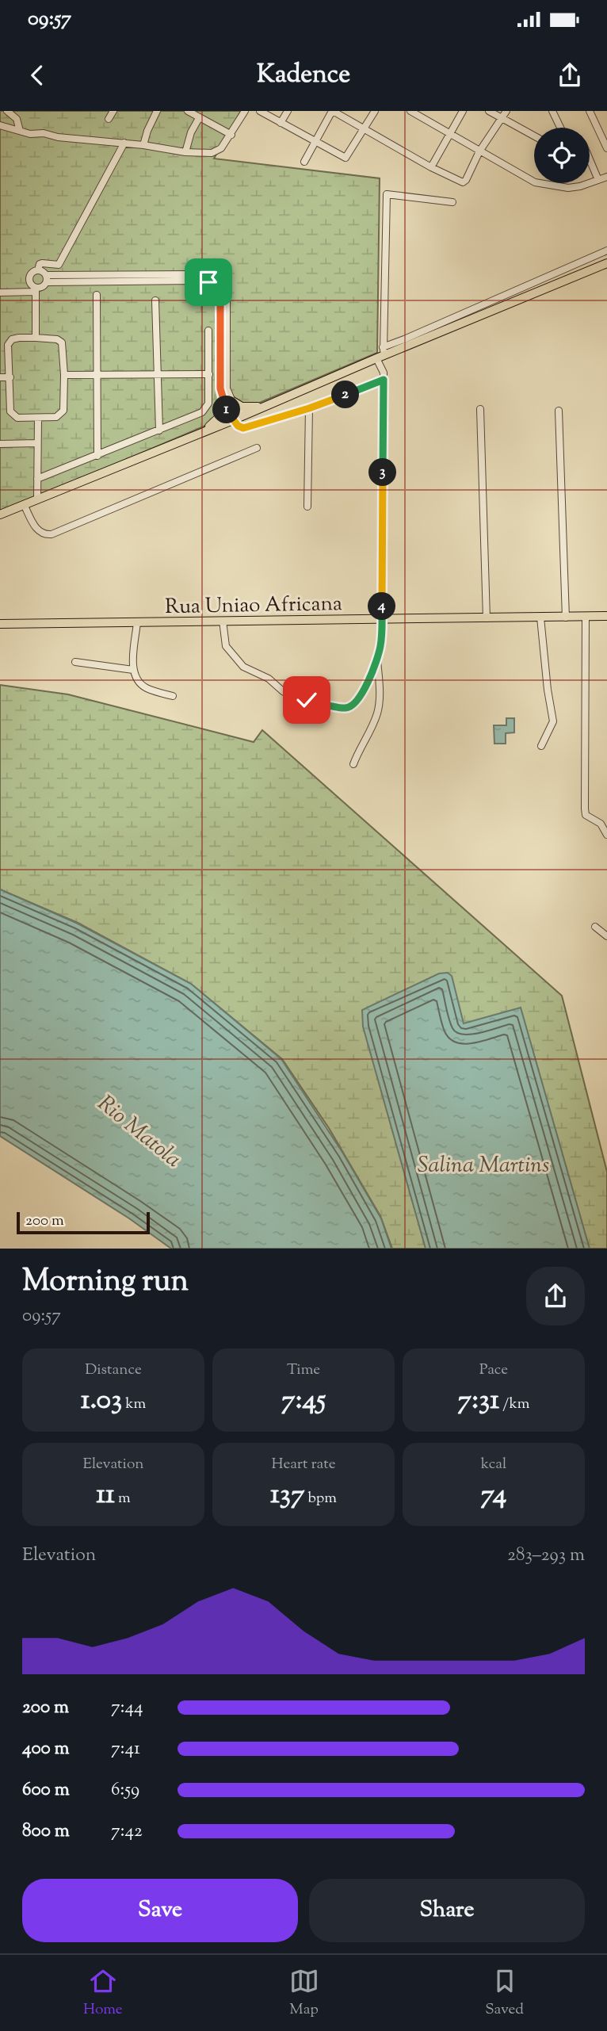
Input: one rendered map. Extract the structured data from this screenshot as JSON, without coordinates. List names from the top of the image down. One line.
{"streets":{"main road":["Rua Uniao Africana"]},"water":["Rio Matola","Salina Martins"],"scale_bar":"200 m","page":{"status":"09:57","header":"Kadence","pins":["2","1","3","4"],"scale":"200 m","heading":["Morning run","09:57"],"stats":[["Distance","1.03 km"],["Time","7:45"],["Pace","7:31 /km"],["Elevation","11 m"],["Heart rate","137 bpm"],["kcal","74"]],"chart":["Elevation","283–293 m"],"list":[{"name":"200 m","note":"7:44"},{"name":"400 m","note":"7:41"},{"name":"600 m","note":"6:59"},{"name":"800 m","note":"7:42"}],"buttons":["Save","Share"],"tabs":["Home","Map","Saved"]}}
